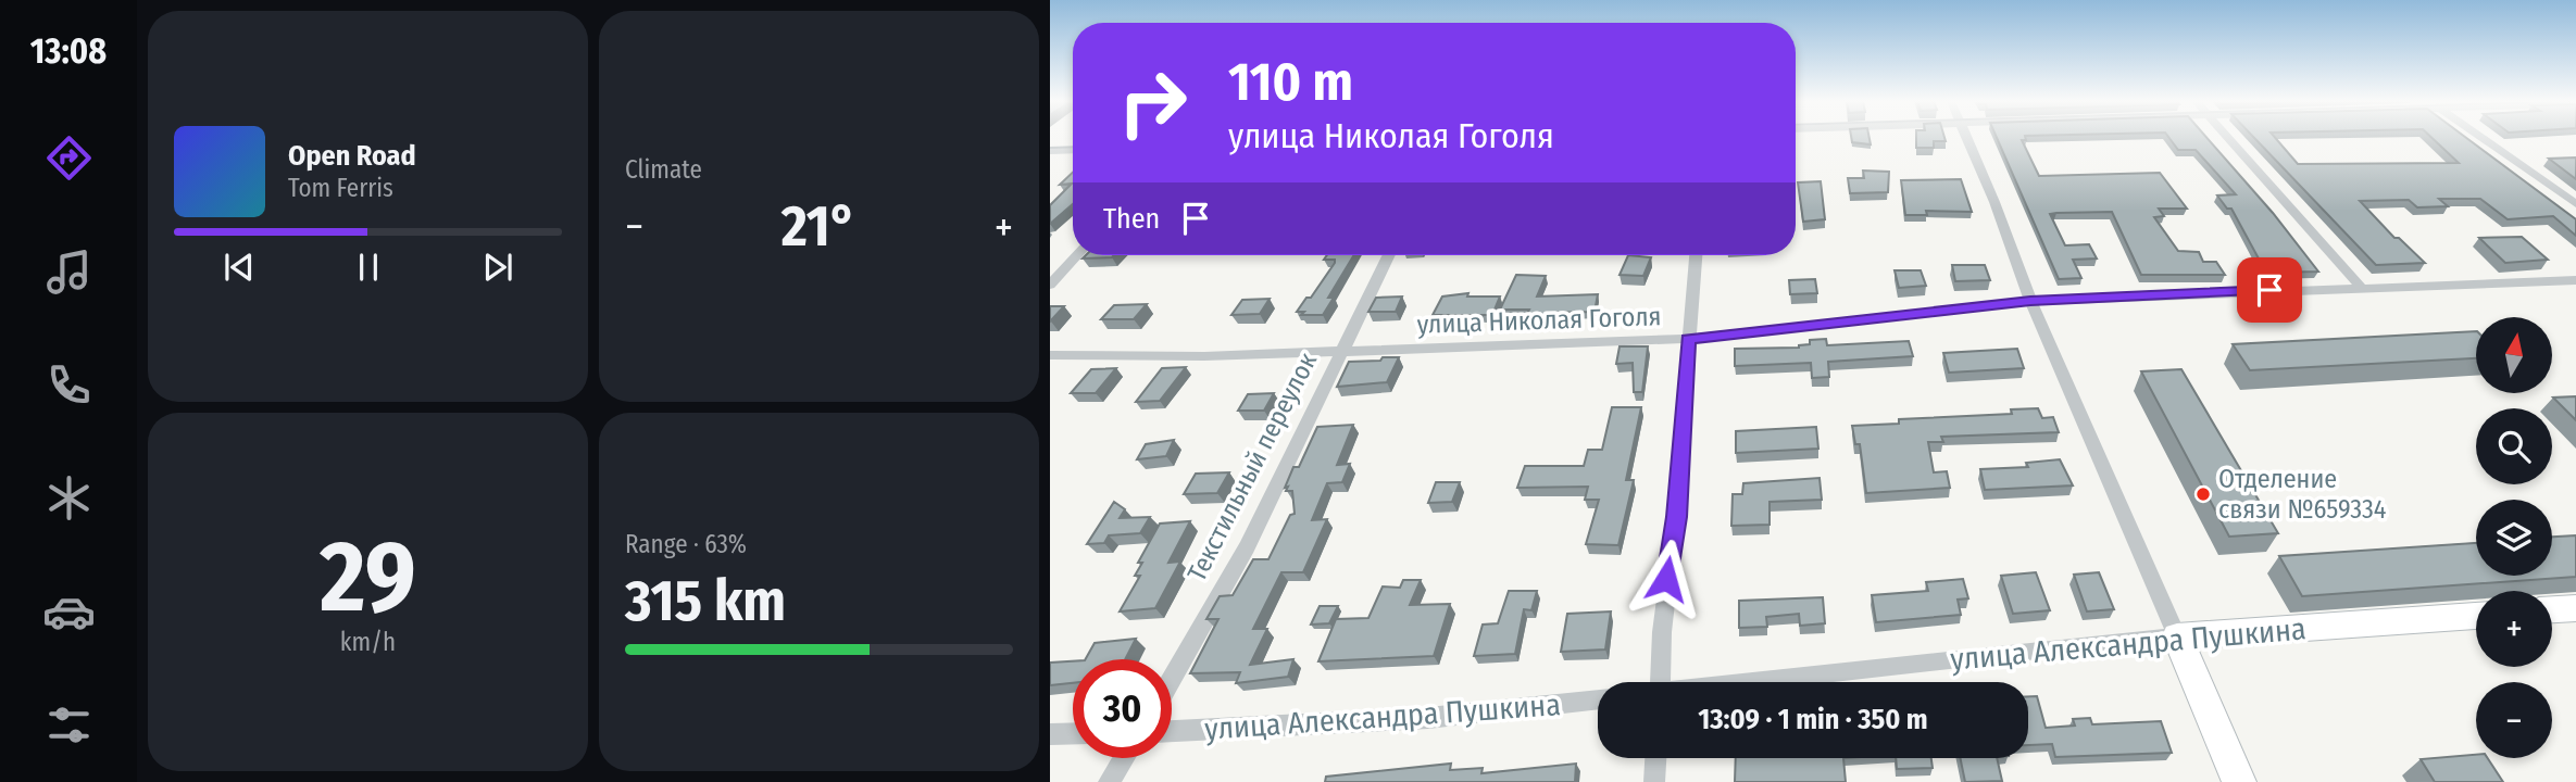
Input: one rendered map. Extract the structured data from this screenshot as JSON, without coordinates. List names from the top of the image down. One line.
{"streets":{"main road":["улица Александра Пушкина"],"street":["улица Николая Гоголя","Текстильный переулок"]},"crossings":[["улица Николая Гоголя","Текстильный переулок"]],"places":["Отделение связи №659334"],"north":"top","page":{"tabs":"13:08","tile":["Climate",["29","km/h"],["Range · 63%","315 km"]],"turn":["110 m","улица Николая Гоголя"],"song":["Open Road","Tom Ferris"],"then":"Then","heat":["−","21°","+"],"map_buttons":["+","−"],"limit":"30","trip":"13:09 · 1 min · 350 m"}}
